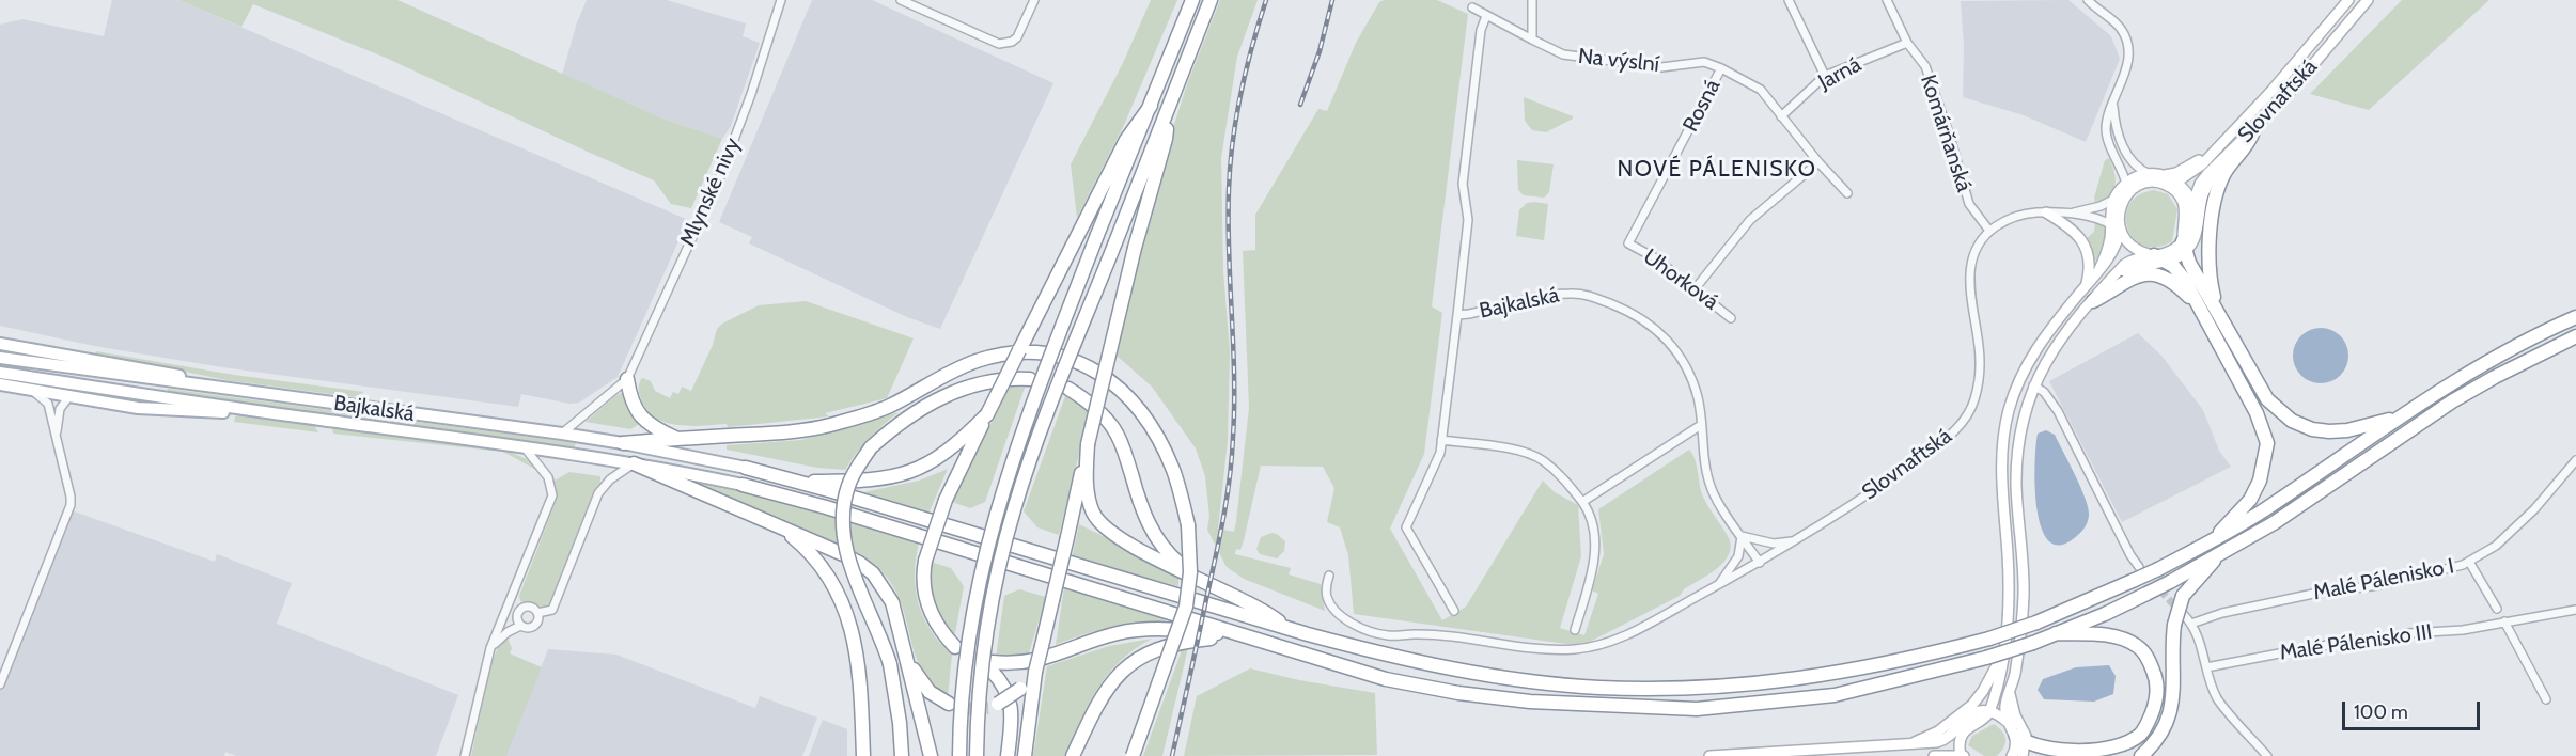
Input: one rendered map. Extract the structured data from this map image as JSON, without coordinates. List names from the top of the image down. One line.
{"streets":{"main road":["Slovnaftská","Bajkalská"],"street":["Na výslní","Jarná","Rosná","Komárňanská","Mlynské nivy","Uhorková","Malé Pálenisko I","Malé Pálenisko III"]},"crossings":[["Na výslní","Jarná"],["Na výslní","Rosná"],["Na výslní","Bajkalská"],["Jarná","Komárňanská"],["Slovnaftská","Komárňanská"],["Slovnaftská","Bajkalská"],["Rosná","Uhorková"]],"districts":["NOVÉ PÁLENISKO"],"scale_bar":"100 m"}
